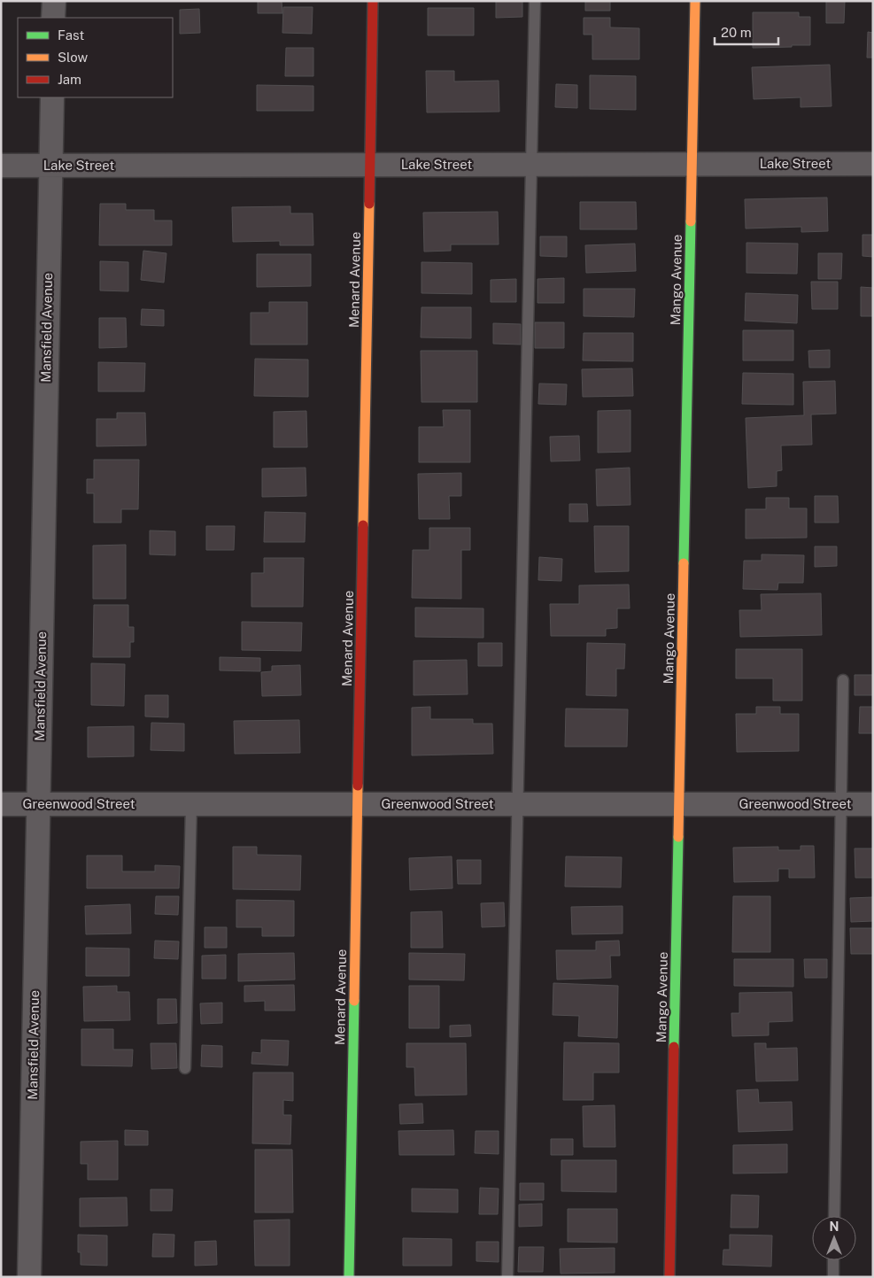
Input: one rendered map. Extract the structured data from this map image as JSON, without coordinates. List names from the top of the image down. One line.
{"streets":{"street":["Lake Street","Menard Avenue","Mango Avenue","Mansfield Avenue","Greenwood Street"]},"crossings":[["Lake Street","Menard Avenue"],["Lake Street","Mango Avenue"],["Lake Street","Mansfield Avenue"],["Menard Avenue","Greenwood Street"],["Mango Avenue","Greenwood Street"],["Mansfield Avenue","Greenwood Street"]],"legend":["Fast","Slow","Jam"],"scale_bar":"20 m","north":"top"}
